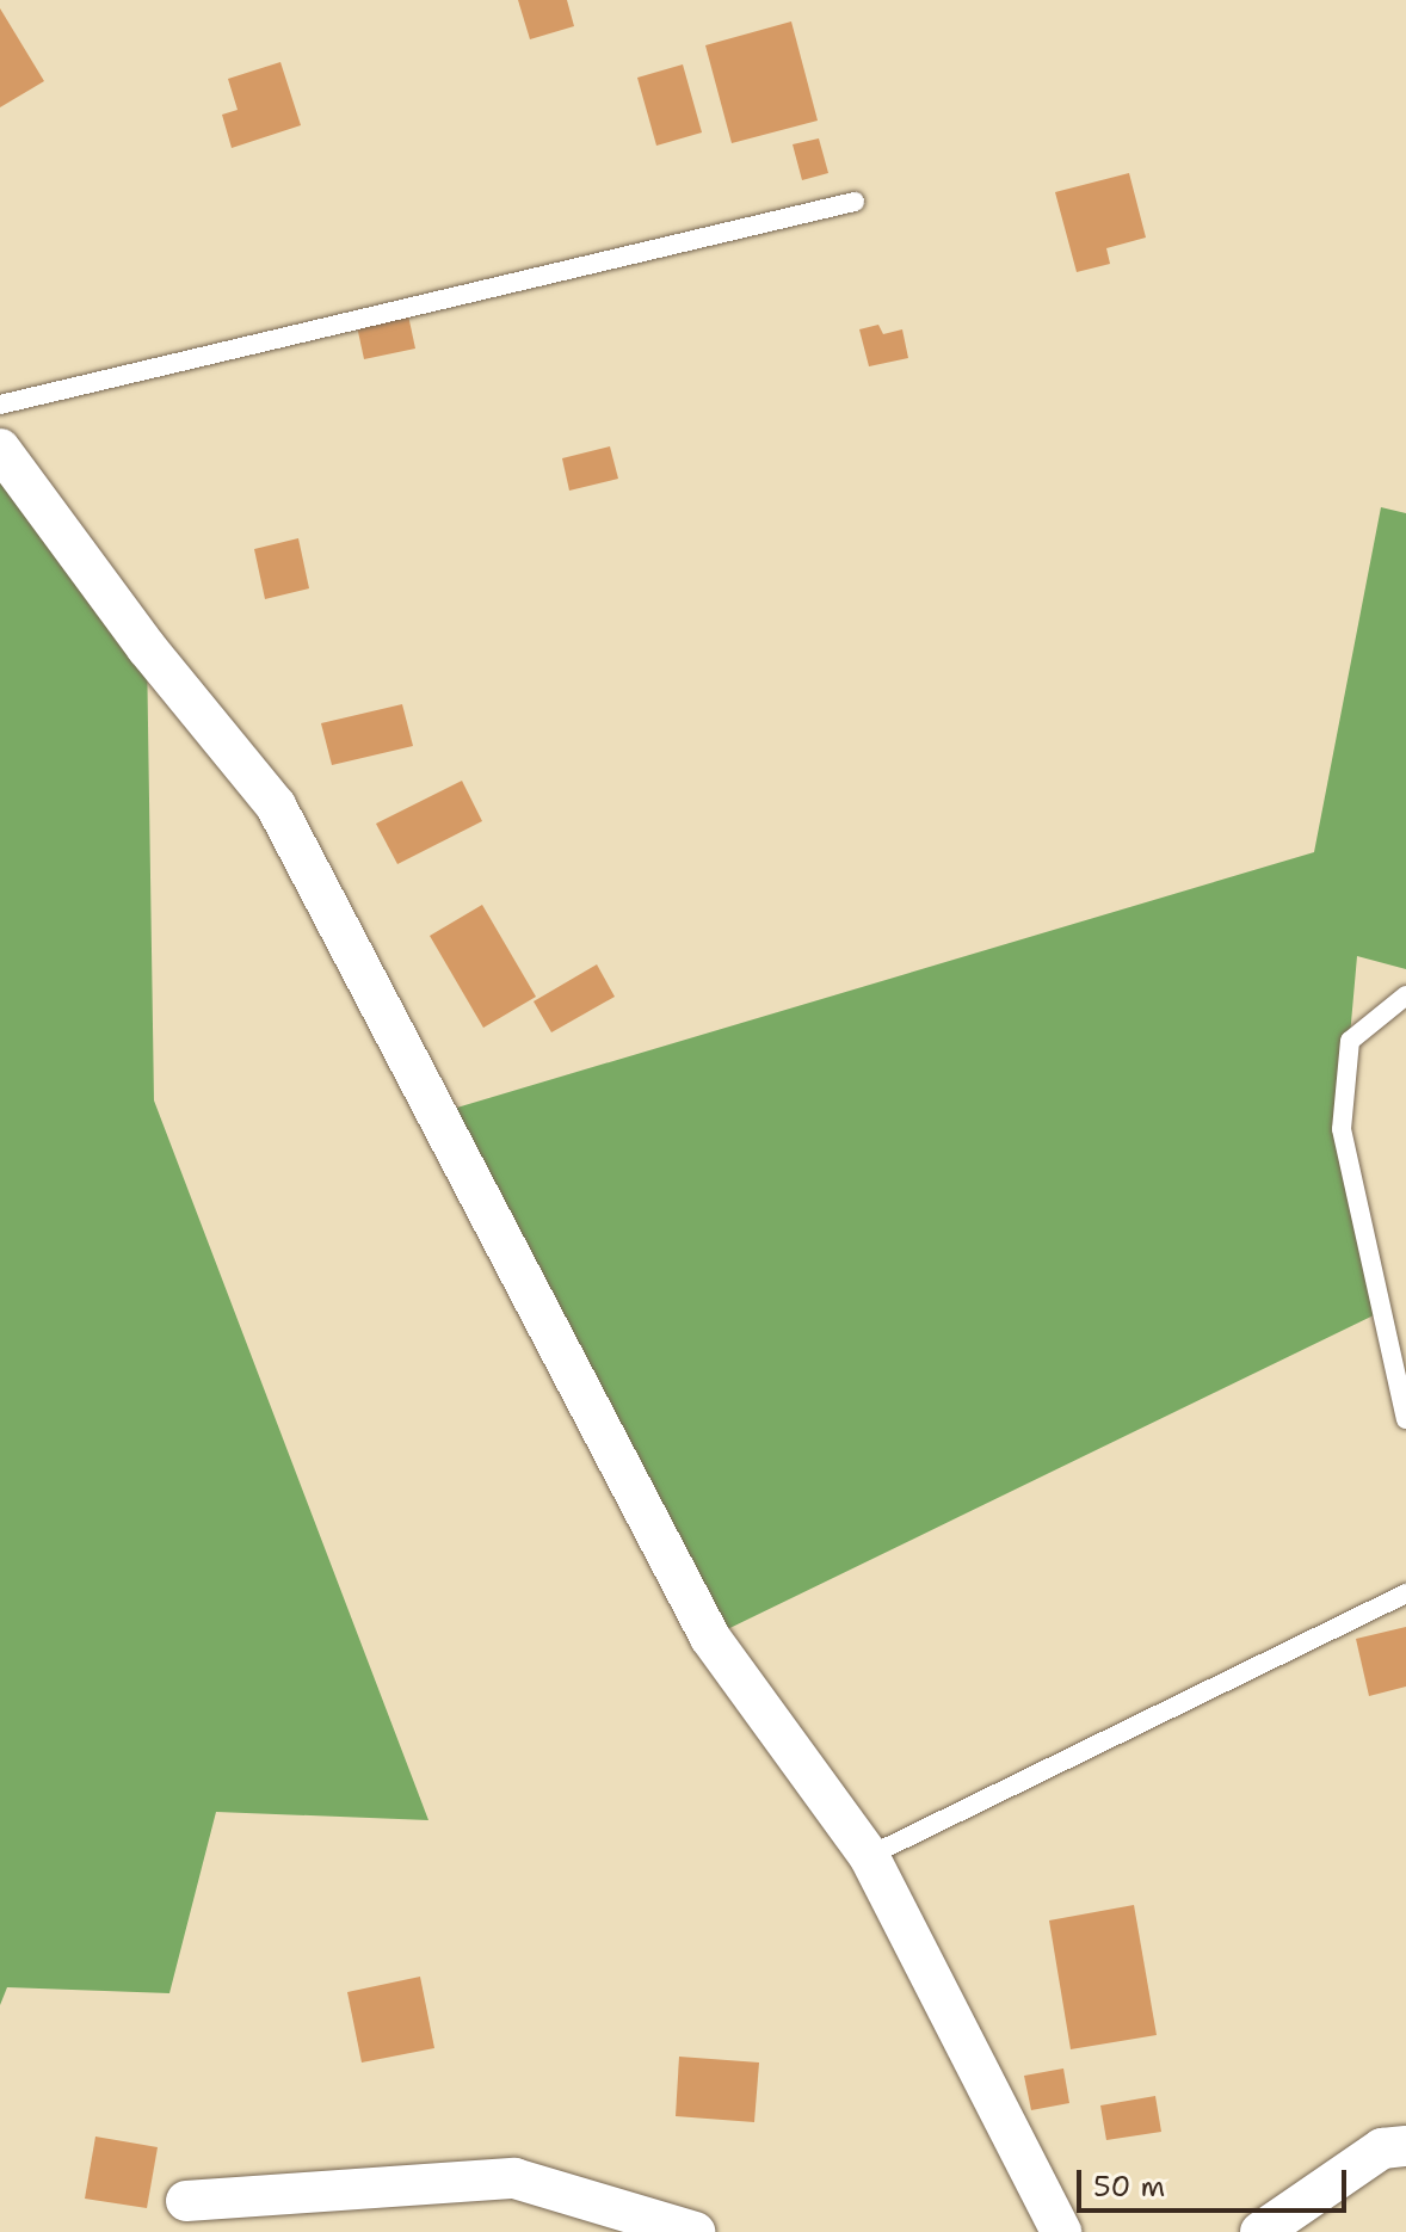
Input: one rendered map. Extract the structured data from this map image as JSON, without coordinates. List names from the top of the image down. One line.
{"scale_bar":"50 m"}
